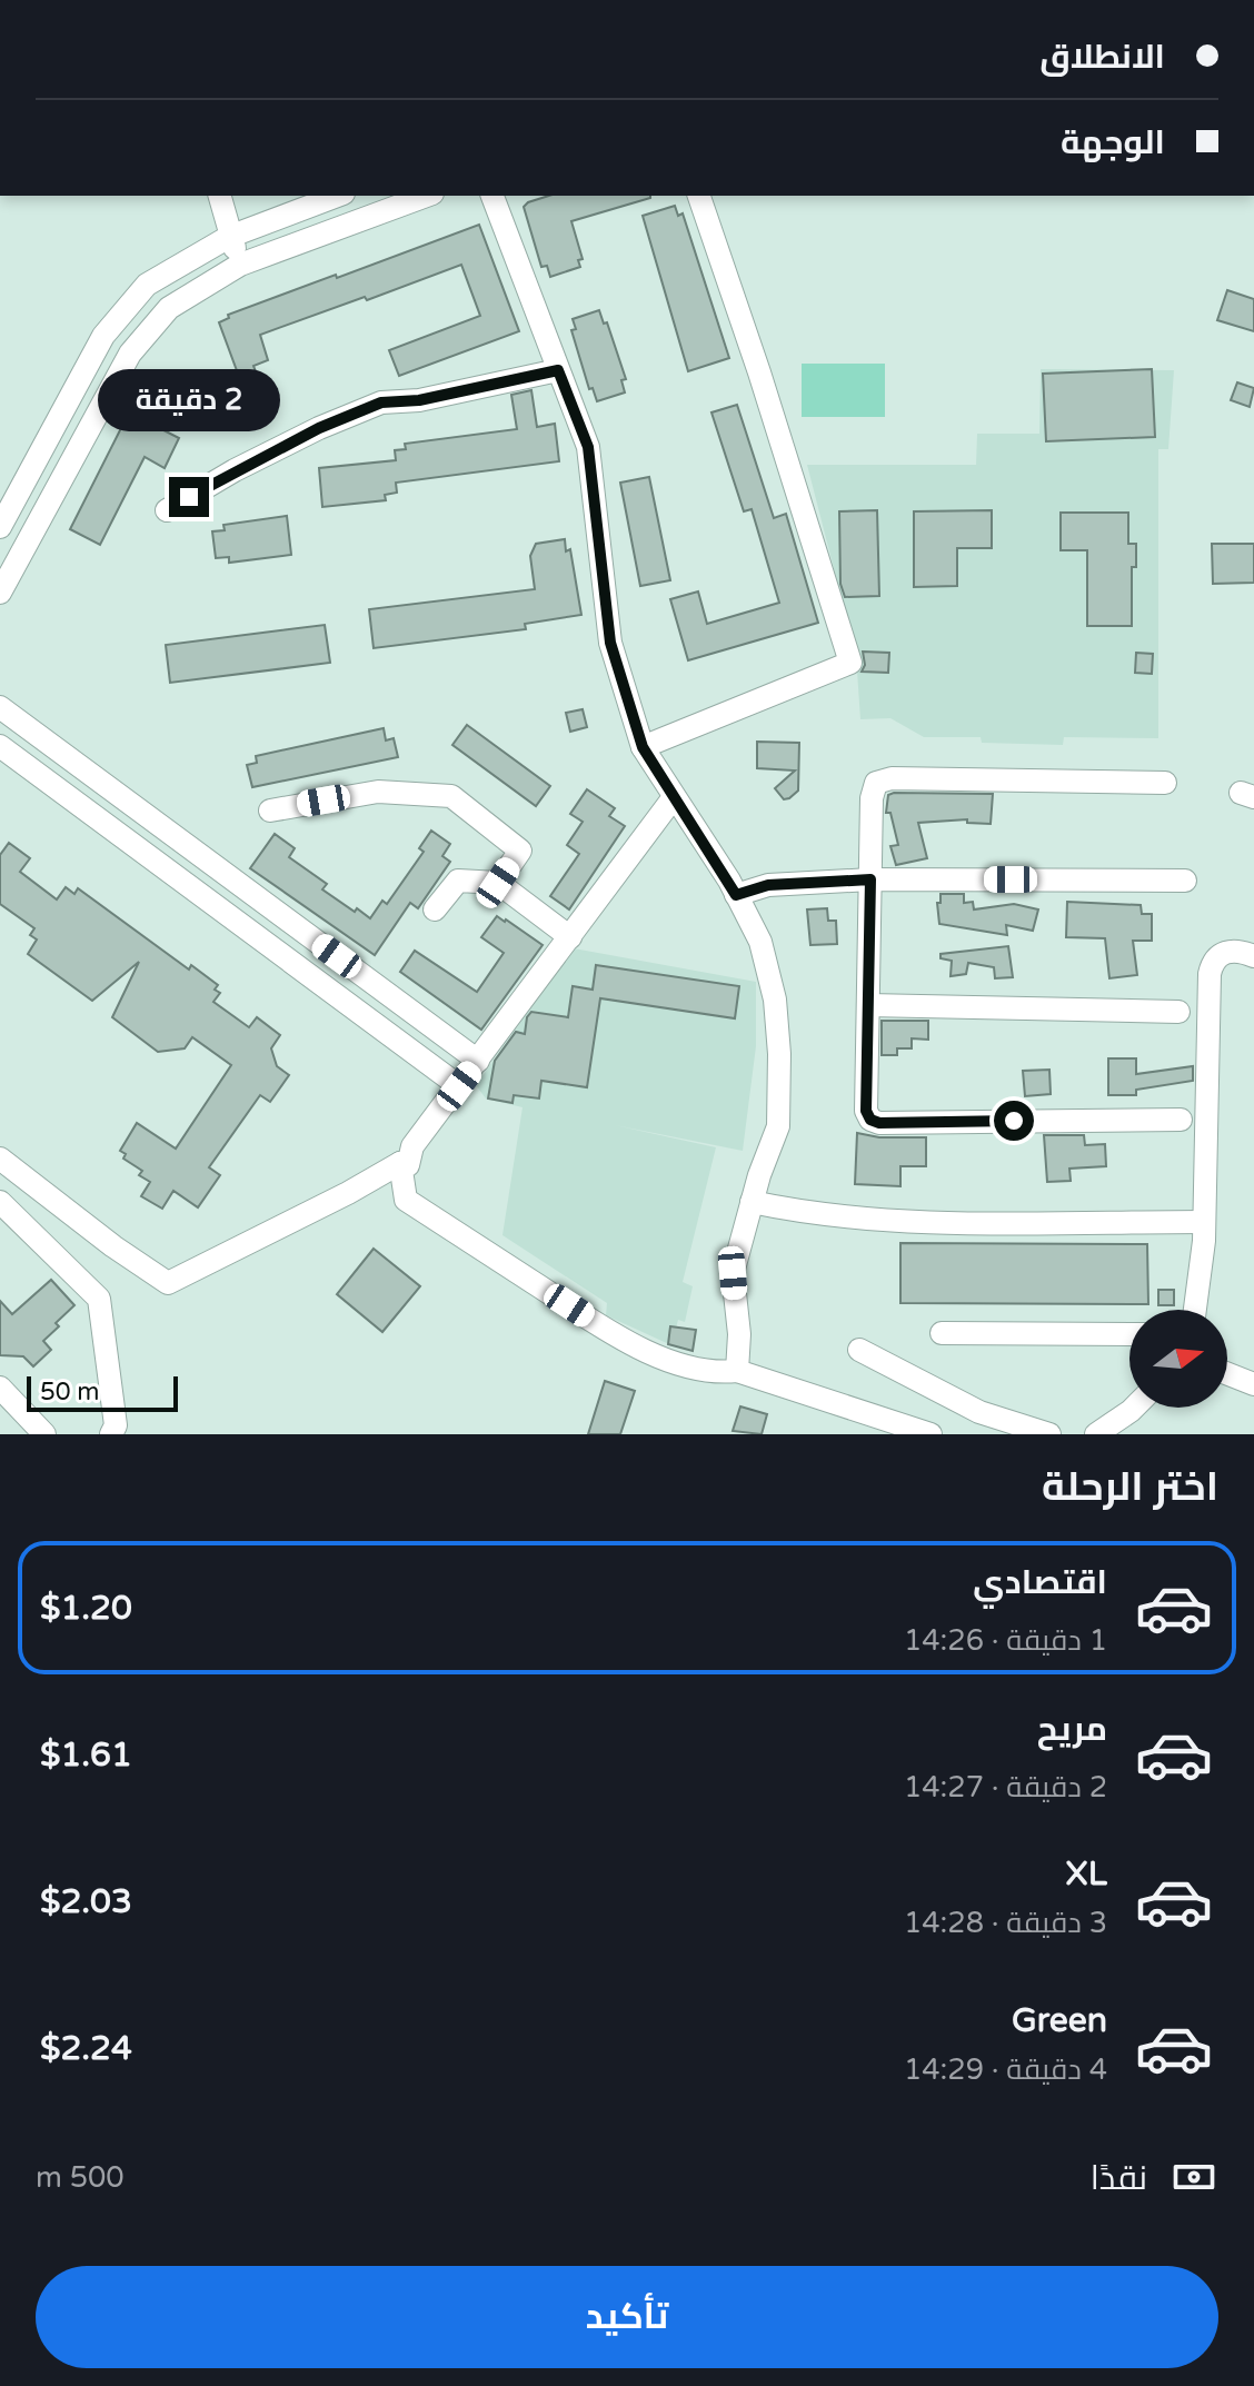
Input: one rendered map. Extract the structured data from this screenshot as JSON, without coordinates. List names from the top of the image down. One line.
{"scale_bar":"50 m","north":"right","page":{"banner":["الانطلاق","الوجهة"],"bubble":"2 دقيقة","scale":"50 m","heading":"اختر الرحلة","list":[{"name":"اقتصادي","note":"1 دقيقة · 14:26","value":"$1.20"},{"name":"مريح","note":"2 دقيقة · 14:27","value":"$1.61"},{"name":"XL","note":"3 دقيقة · 14:28","value":"$2.03"},{"name":"Green","note":"4 دقيقة · 14:29","value":"$2.24"}],"pay":["نقدًا","500 m"],"buttons":"تأكيد"}}
